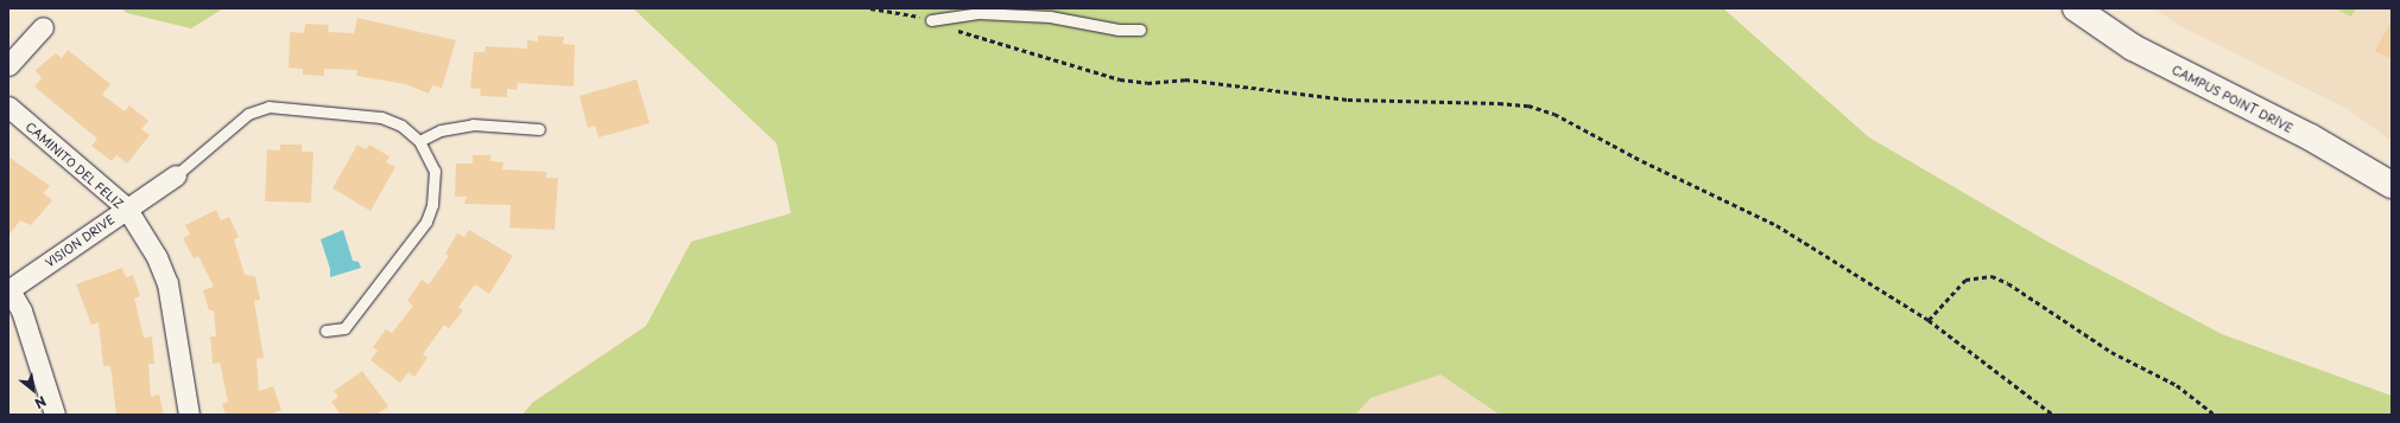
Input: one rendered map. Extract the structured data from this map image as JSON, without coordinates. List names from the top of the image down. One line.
{"streets":{"street":["CAMPUS POINT DRIVE","CAMINITO DEL FELIZ","VISION DRIVE"]},"crossings":[["CAMINITO DEL FELIZ","VISION DRIVE"]],"north":"bottom right"}
